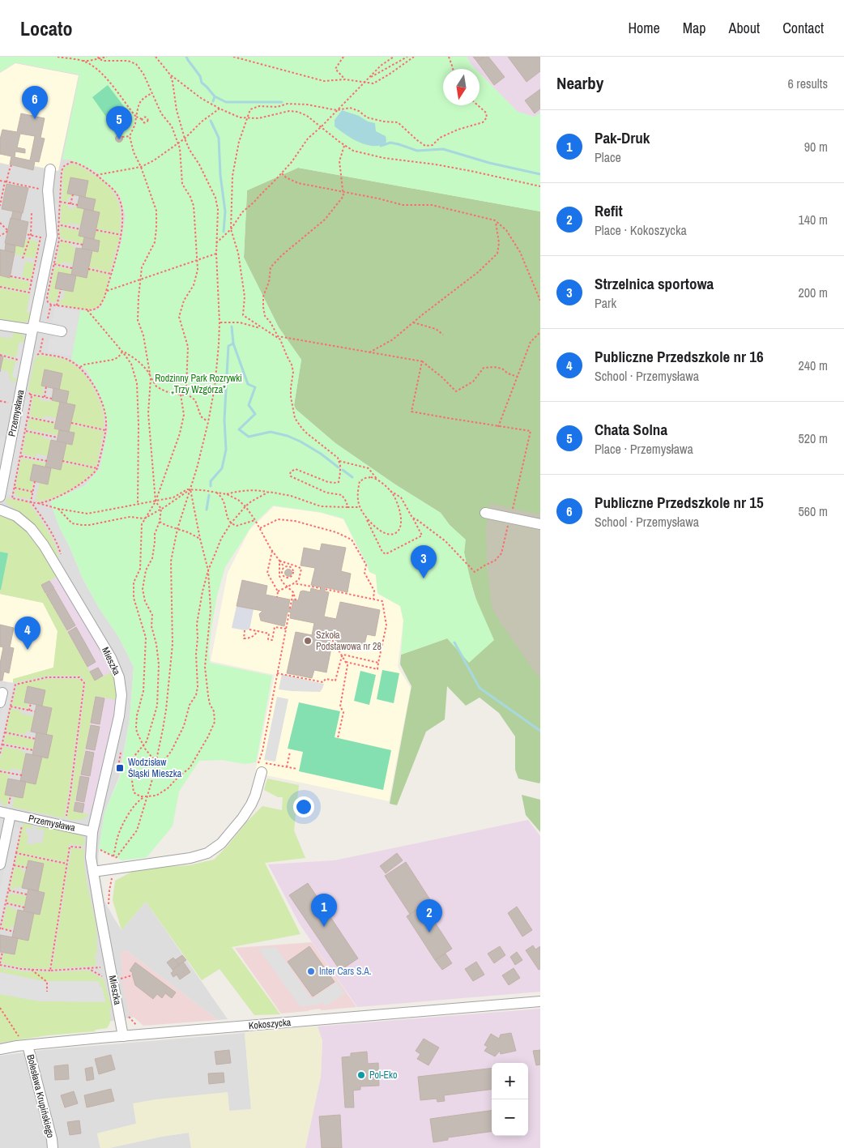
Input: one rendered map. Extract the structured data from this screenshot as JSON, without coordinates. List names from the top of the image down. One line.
{"streets":{"street":["Przemysława","Mieszka","Kokoszycka","Bolesława Krupińskiego"]},"crossings":[["Przemysława","Mieszka"],["Mieszka","Kokoszycka"],["Kokoszycka","Bolesława Krupińskiego"]],"parks":["Rodzinny Park Rozrywki „Trzy Wzgórza”"],"places":{"other":["Szkoła Podstawowa nr 28","Inter Cars S.A.","Pol-Eko"],"transit":["Wodzisław Śląski Mieszka"]},"north":"bottom","page":{"header":"Locato","nav":["Home","Map","About","Contact"],"heading":["Nearby","6 results"],"pins":["6","5","3","4","1","2"],"list":[{"mark":"1","name":"Pak-Druk","note":"Place","value":"90 m"},{"mark":"2","name":"Refit","note":"Place · Kokoszycka","value":"140 m"},{"mark":"3","name":"Strzelnica sportowa","note":"Park","value":"200 m"},{"mark":"4","name":"Publiczne Przedszkole nr 16","note":"School · Przemysława","value":"240 m"},{"mark":"5","name":"Chata Solna","note":"Place · Przemysława","value":"520 m"},{"mark":"6","name":"Publiczne Przedszkole nr 15","note":"School · Przemysława","value":"560 m"}],"map_buttons":["+","−"]}}
